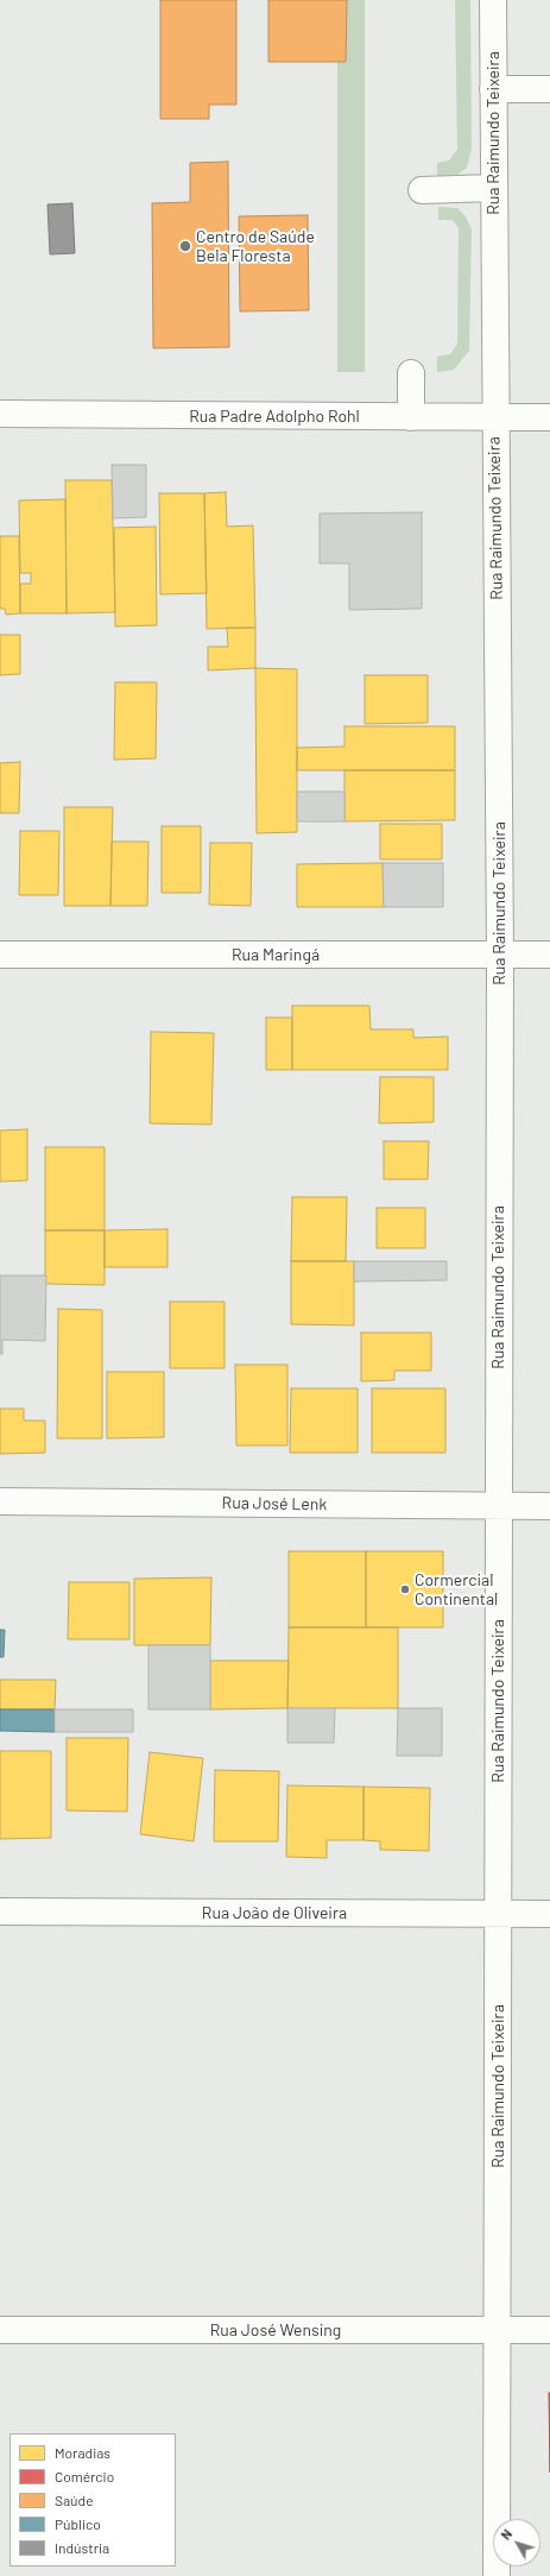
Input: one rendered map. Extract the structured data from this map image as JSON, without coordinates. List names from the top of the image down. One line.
{"streets":{"street":["Rua Raimundo Teixeira","Rua Padre Adolpho Rohl","Rua Maringá","Rua José Lenk","Rua João de Oliveira","Rua José Wensing"]},"crossings":[["Rua Raimundo Teixeira","Rua Padre Adolpho Rohl"],["Rua Raimundo Teixeira","Rua Maringá"],["Rua Raimundo Teixeira","Rua José Lenk"],["Rua Raimundo Teixeira","Rua João de Oliveira"],["Rua Raimundo Teixeira","Rua José Wensing"]],"places":["Centro de Saúde Bela Floresta","Cormercial Continental"],"legend":["Moradias","Comércio","Saúde","Público","Indústria"],"north":"top left"}
